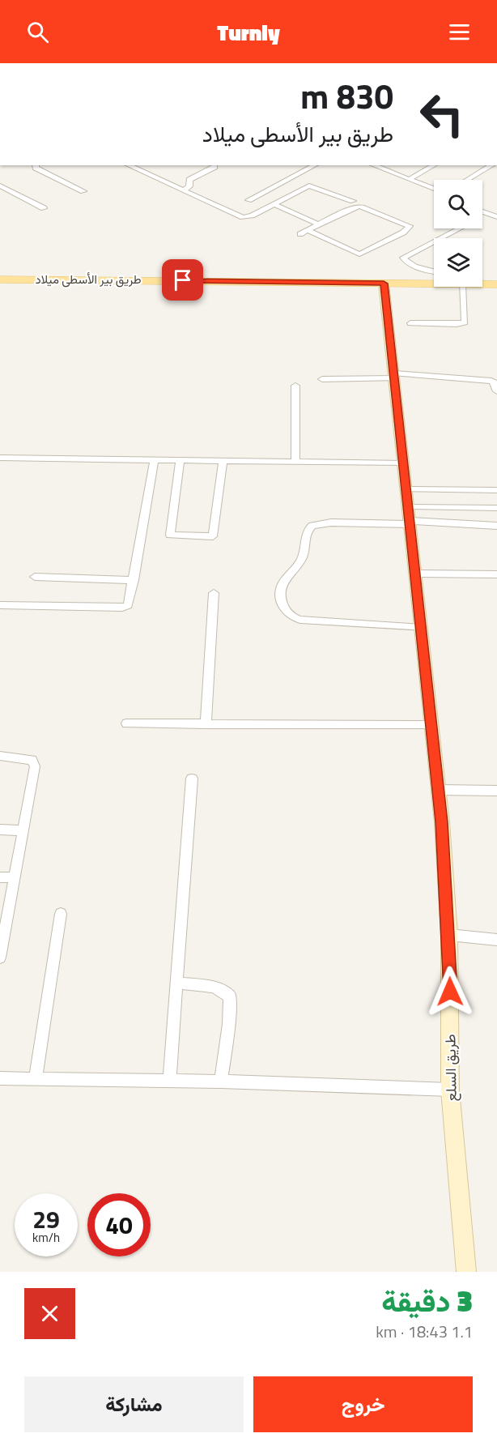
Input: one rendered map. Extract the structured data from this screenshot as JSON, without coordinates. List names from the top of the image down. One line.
{"streets":{"main road":["طريق بير الأسطى ميلاد"],"street":["طريق السلع"]},"crossings":[["طريق بير الأسطى ميلاد","طريق السلع"]],"page":{"header":"Turnly","turn":["830 m","طريق بير الأسطى ميلاد"],"speed":"29 km/h","limit":"40","heading":["3 دقيقة","1.1 km · 18:43"],"buttons":["خروج","مشاركة"]}}
